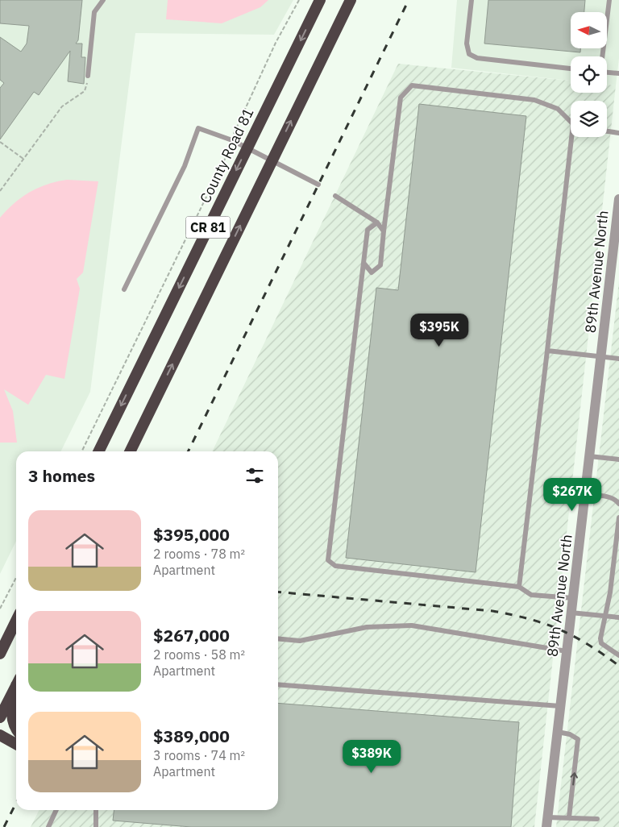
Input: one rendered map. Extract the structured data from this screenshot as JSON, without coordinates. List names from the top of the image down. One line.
{"streets":{"highway":["County Road 81","CR 81"],"street":["89th Avenue North"]},"north":"left","page":{"price":["$395K","$267K","$389K"],"heading":"3 homes","list":[{"name":"$395,000","note":"2 rooms · 78 m² · Apartment"},{"name":"$267,000","note":"2 rooms · 58 m² · Apartment"},{"name":"$389,000","note":"3 rooms · 74 m² · Apartment"}]}}
